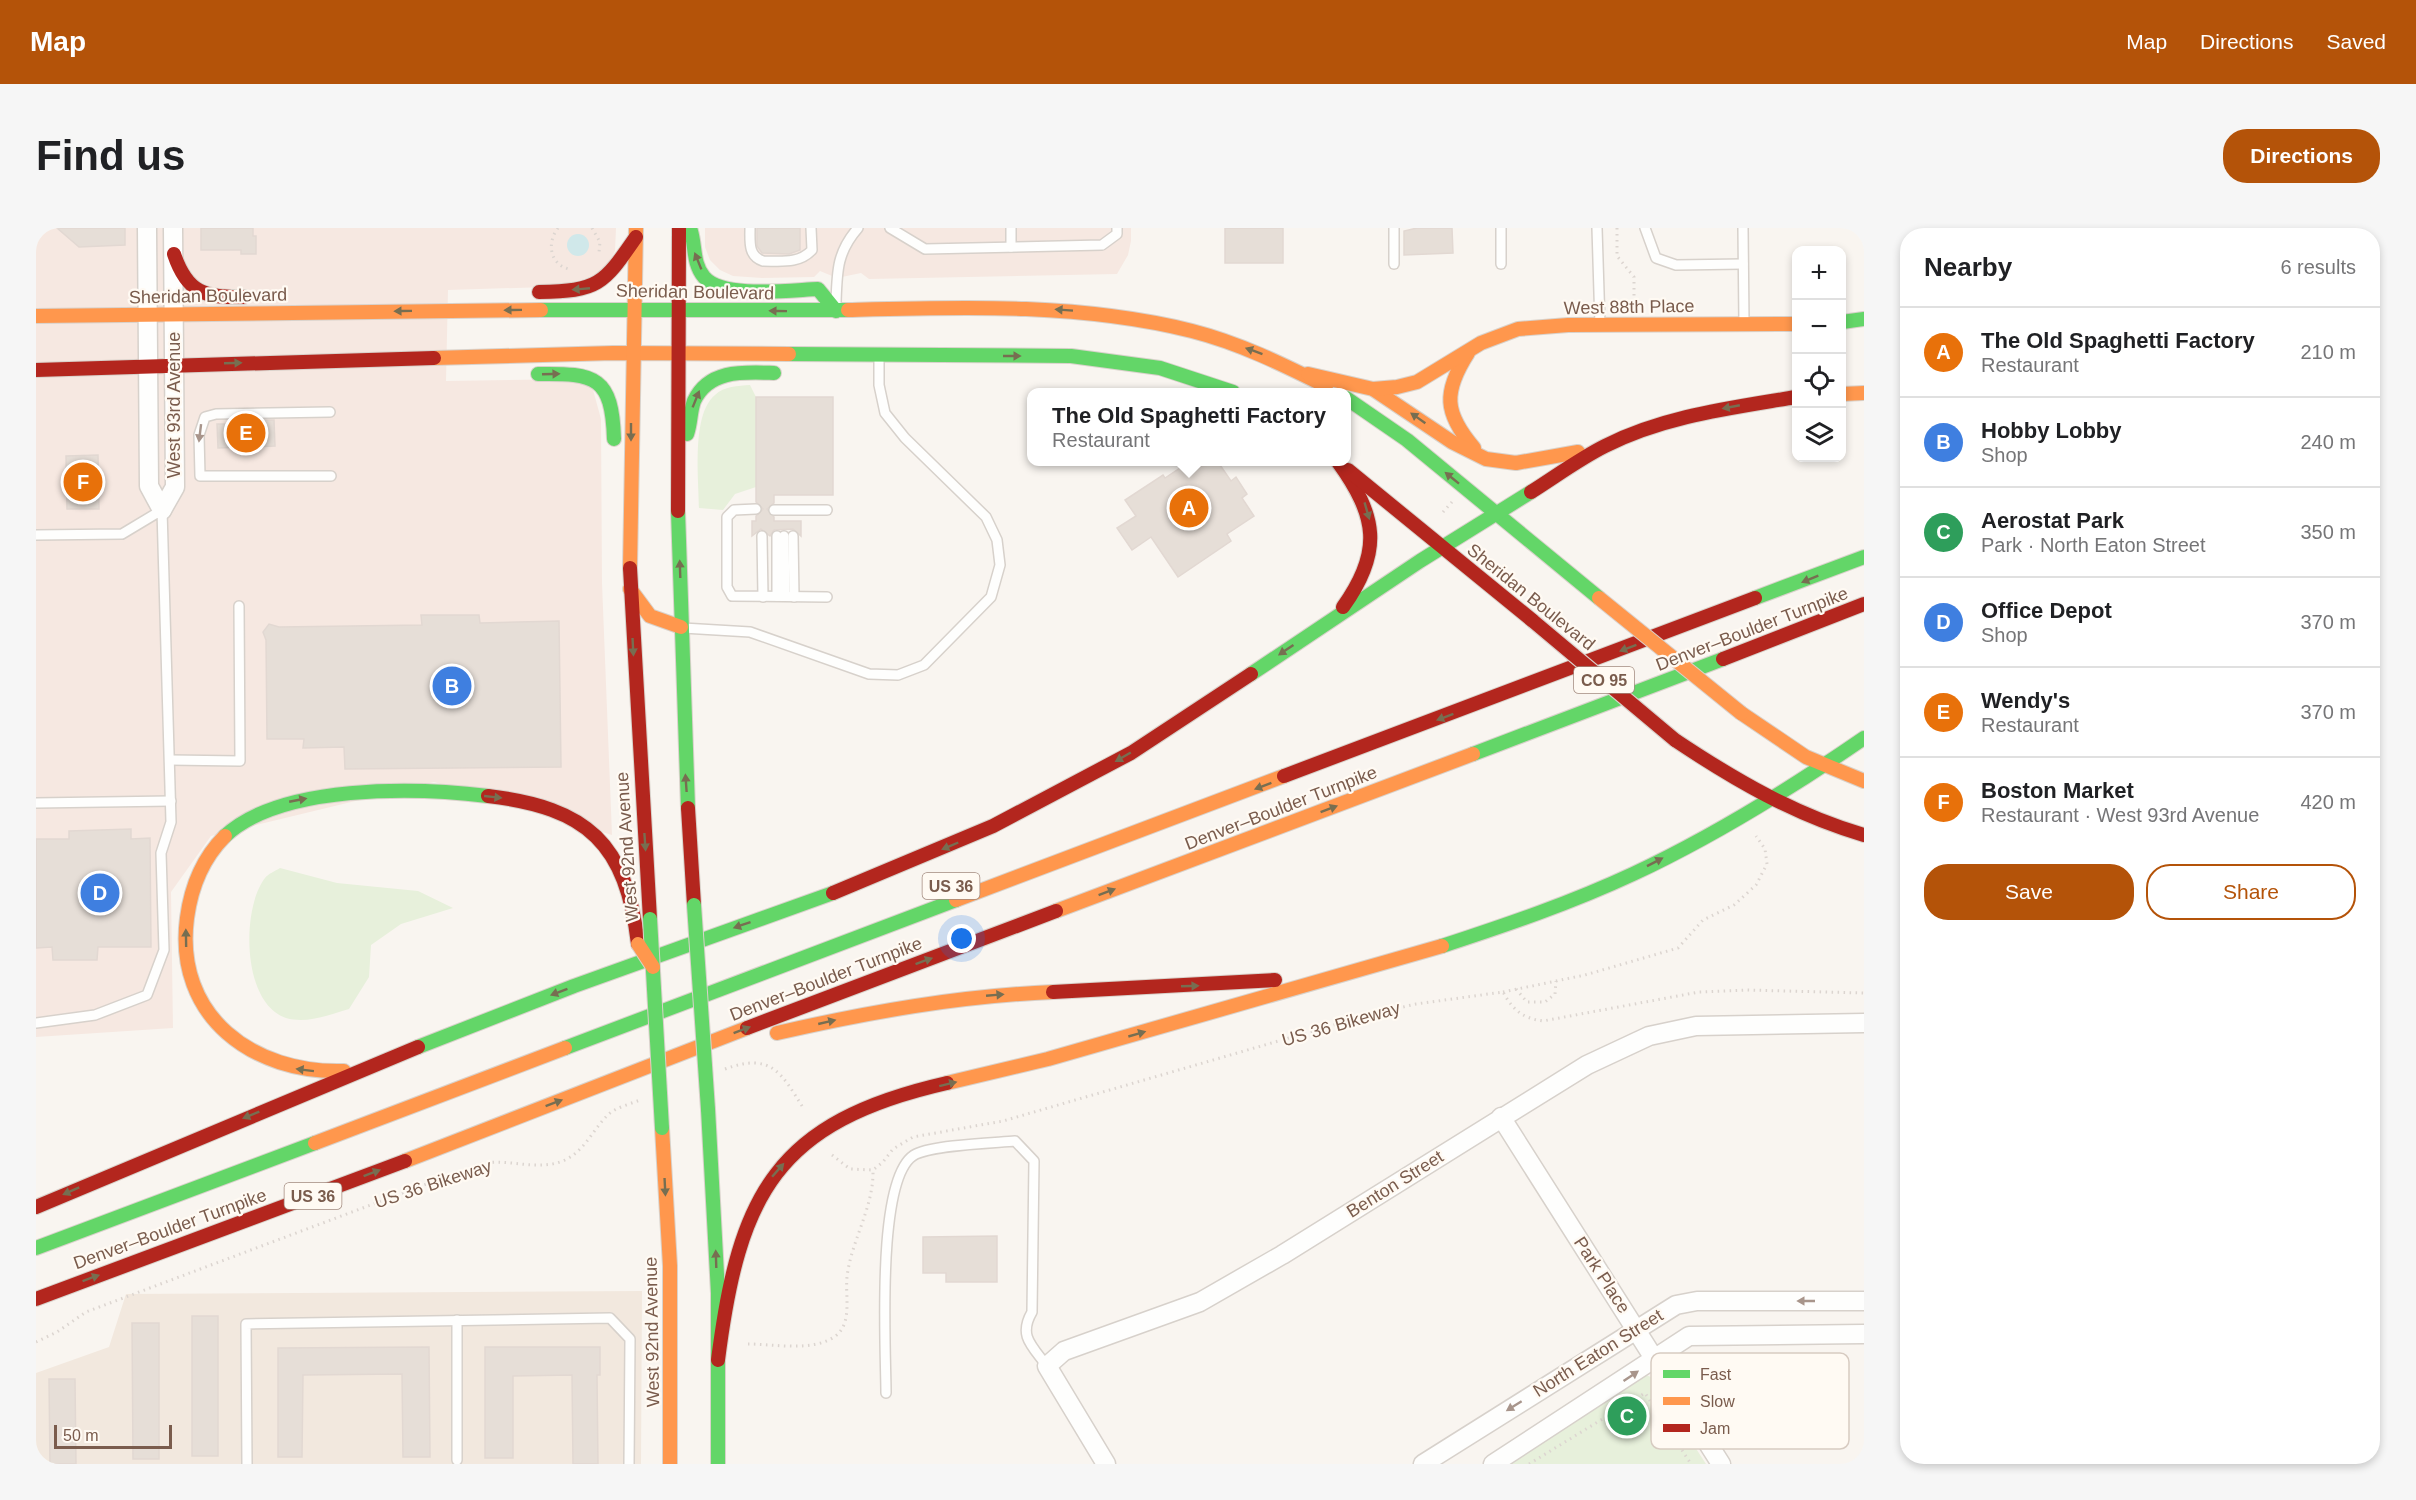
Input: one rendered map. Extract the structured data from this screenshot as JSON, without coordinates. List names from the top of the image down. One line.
{"streets":{"main road":["Sheridan Boulevard","West 88th Place","Denver–Boulder Turnpike","CO 95","West 92nd Avenue","US 36"],"street":["West 93rd Avenue","Benton Street","Park Place","North Eaton Street"],"path":["US 36 Bikeway"]},"crossings":[["Sheridan Boulevard","West 93rd Avenue"],["Sheridan Boulevard","West 92nd Avenue"],["Benton Street","Park Place"],["Park Place","North Eaton Street"]],"legend":["Fast","Slow","Jam"],"scale_bar":"50 m","page":{"header":"Map","nav":["Map","Directions","Saved"],"buttons":["Directions",["Save","Share"]],"title":"Find us","heading":["Nearby","6 results"],"map_buttons":["+","−"],"list":[{"mark":"A","name":"The Old Spaghetti Factory","note":"Restaurant","value":"210 m"},{"mark":"B","name":"Hobby Lobby","note":"Shop","value":"240 m"},{"mark":"C","name":"Aerostat Park","note":"Park · North Eaton Street","value":"350 m"},{"mark":"D","name":"Office Depot","note":"Shop","value":"370 m"},{"mark":"E","name":"Wendy's","note":"Restaurant","value":"370 m"},{"mark":"F","name":"Boston Market","note":"Restaurant · West 93rd Avenue","value":"420 m"}],"popup":["The Old Spaghetti Factory","Restaurant"],"pins":["E","F","A","B","D","C"],"scale":"50 m"}}
